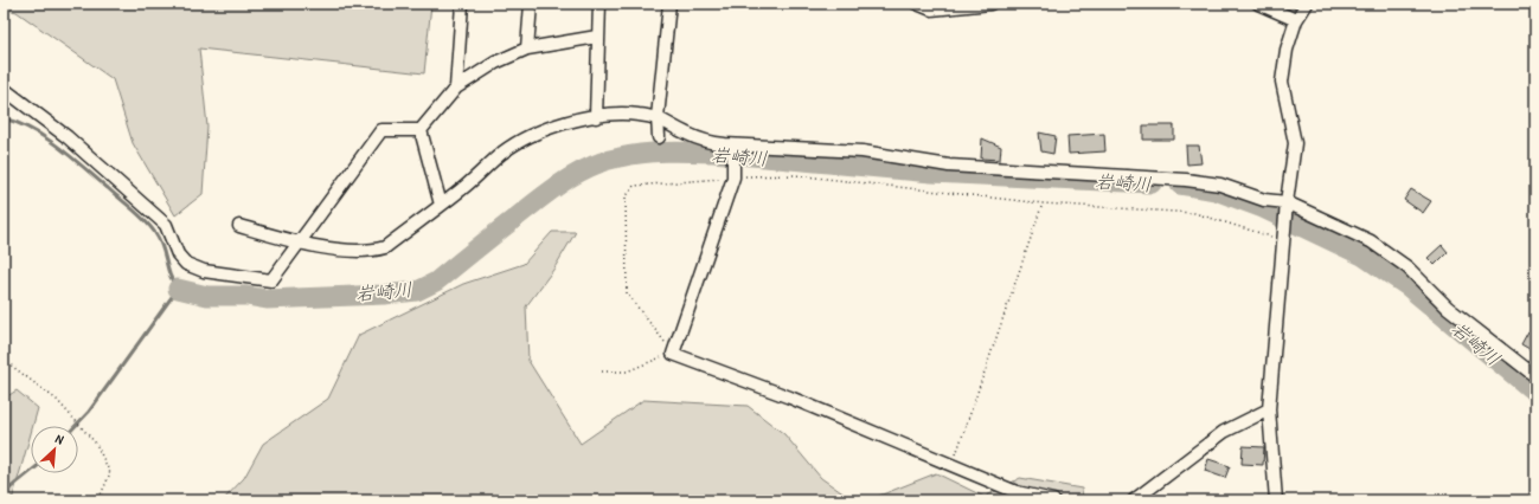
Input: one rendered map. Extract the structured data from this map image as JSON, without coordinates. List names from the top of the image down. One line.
{"water":["岩崎川"],"north":"top right"}
